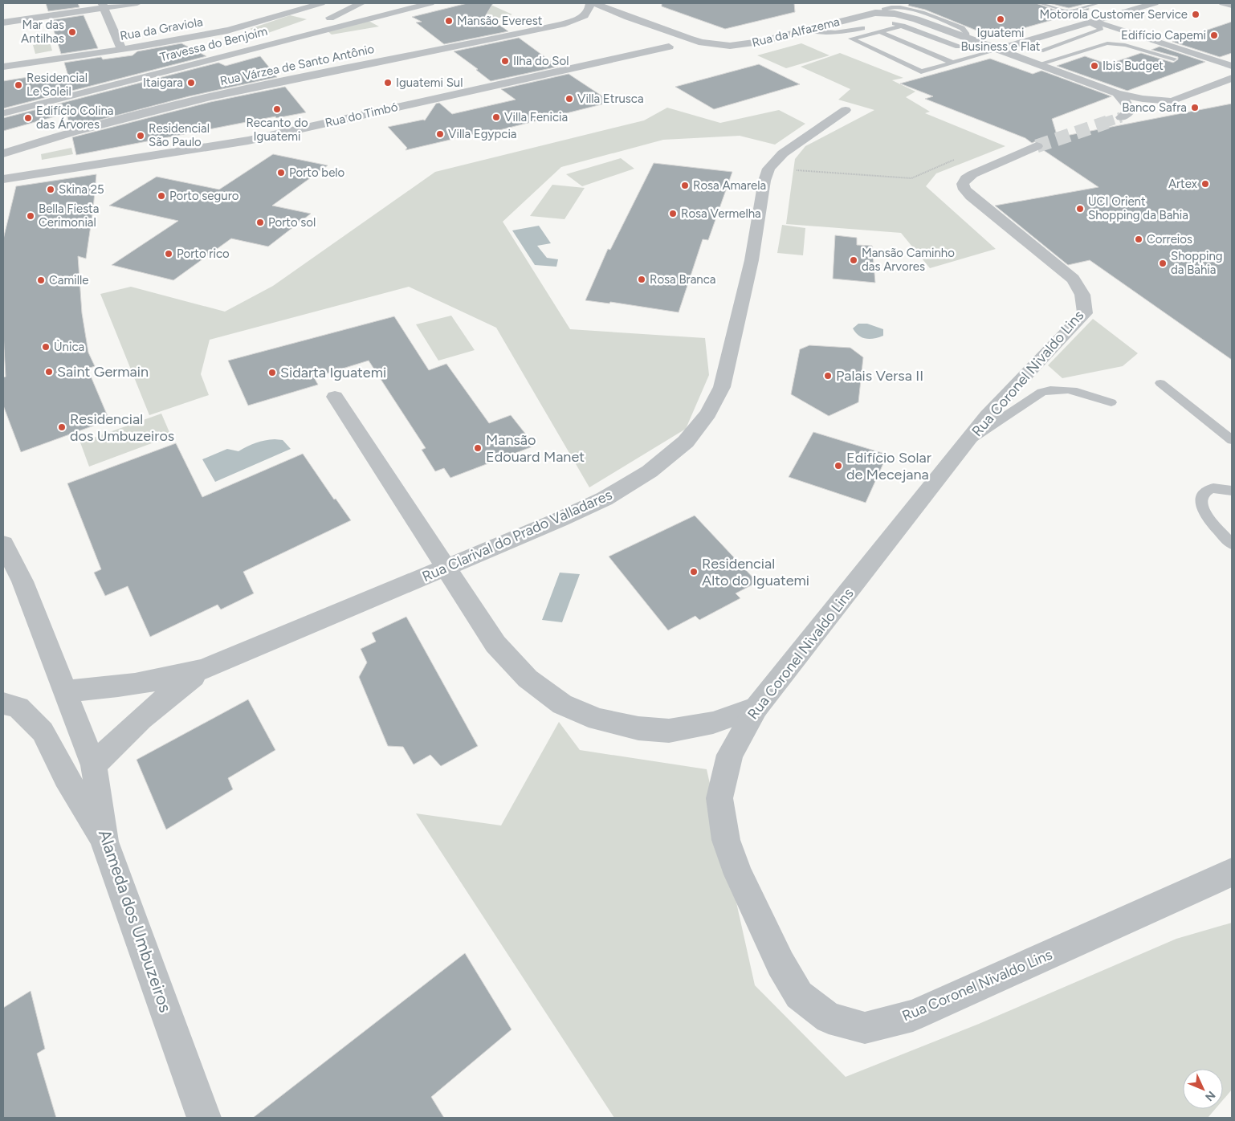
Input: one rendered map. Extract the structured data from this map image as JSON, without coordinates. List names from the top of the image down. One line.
{"streets":{"street":["Rua da Graviola","Rua da Alfazema","Travessa do Benjoim","Rua Várzea de Santo Antônio","Rua do Timbó","Rua Coronel Nivaldo Lins","Rua Clarival do Prado Valladares","Alameda dos Umbuzeiros"]},"crossings":[["Rua Várzea de Santo Antônio","Rua do Timbó"],["Rua Clarival do Prado Valladares","Alameda dos Umbuzeiros"]],"places":["Motorola Customer Service","Iguatemi Business e Flat","Mansão Everest","Mar das Antilhas","Edifício Capemi","Ilha do Sol","Ibis Budget","Itaigara","Iguatemi Sul","Residencial Le Soleil","Villa Etrusca","Banco Safra","Recanto do Iguatemi","Villa Fenicia","Edifício Colina das Árvores","Villa Egypcia","Residencial São Paulo","Porto belo","Artex","Rosa Amarela","Skina 25","Porto seguro","UCI Orient Shopping da Bahia","Rosa Vermelha","Bella Fiesta Cerimonial","Porto sol","Correios","Porto rico","Mansão Caminho das Arvores","Shopping da Bahia","Rosa Branca","Camille","Ùnica","Saint Germain","Sidarta Iguatemi","Palais Versa II","Residencial dos Umbuzeiros","Mansão Edouard Manet","Edifício Solar de Mecejana","Residencial Alto do Iguatemi"],"north":"bottom right"}
